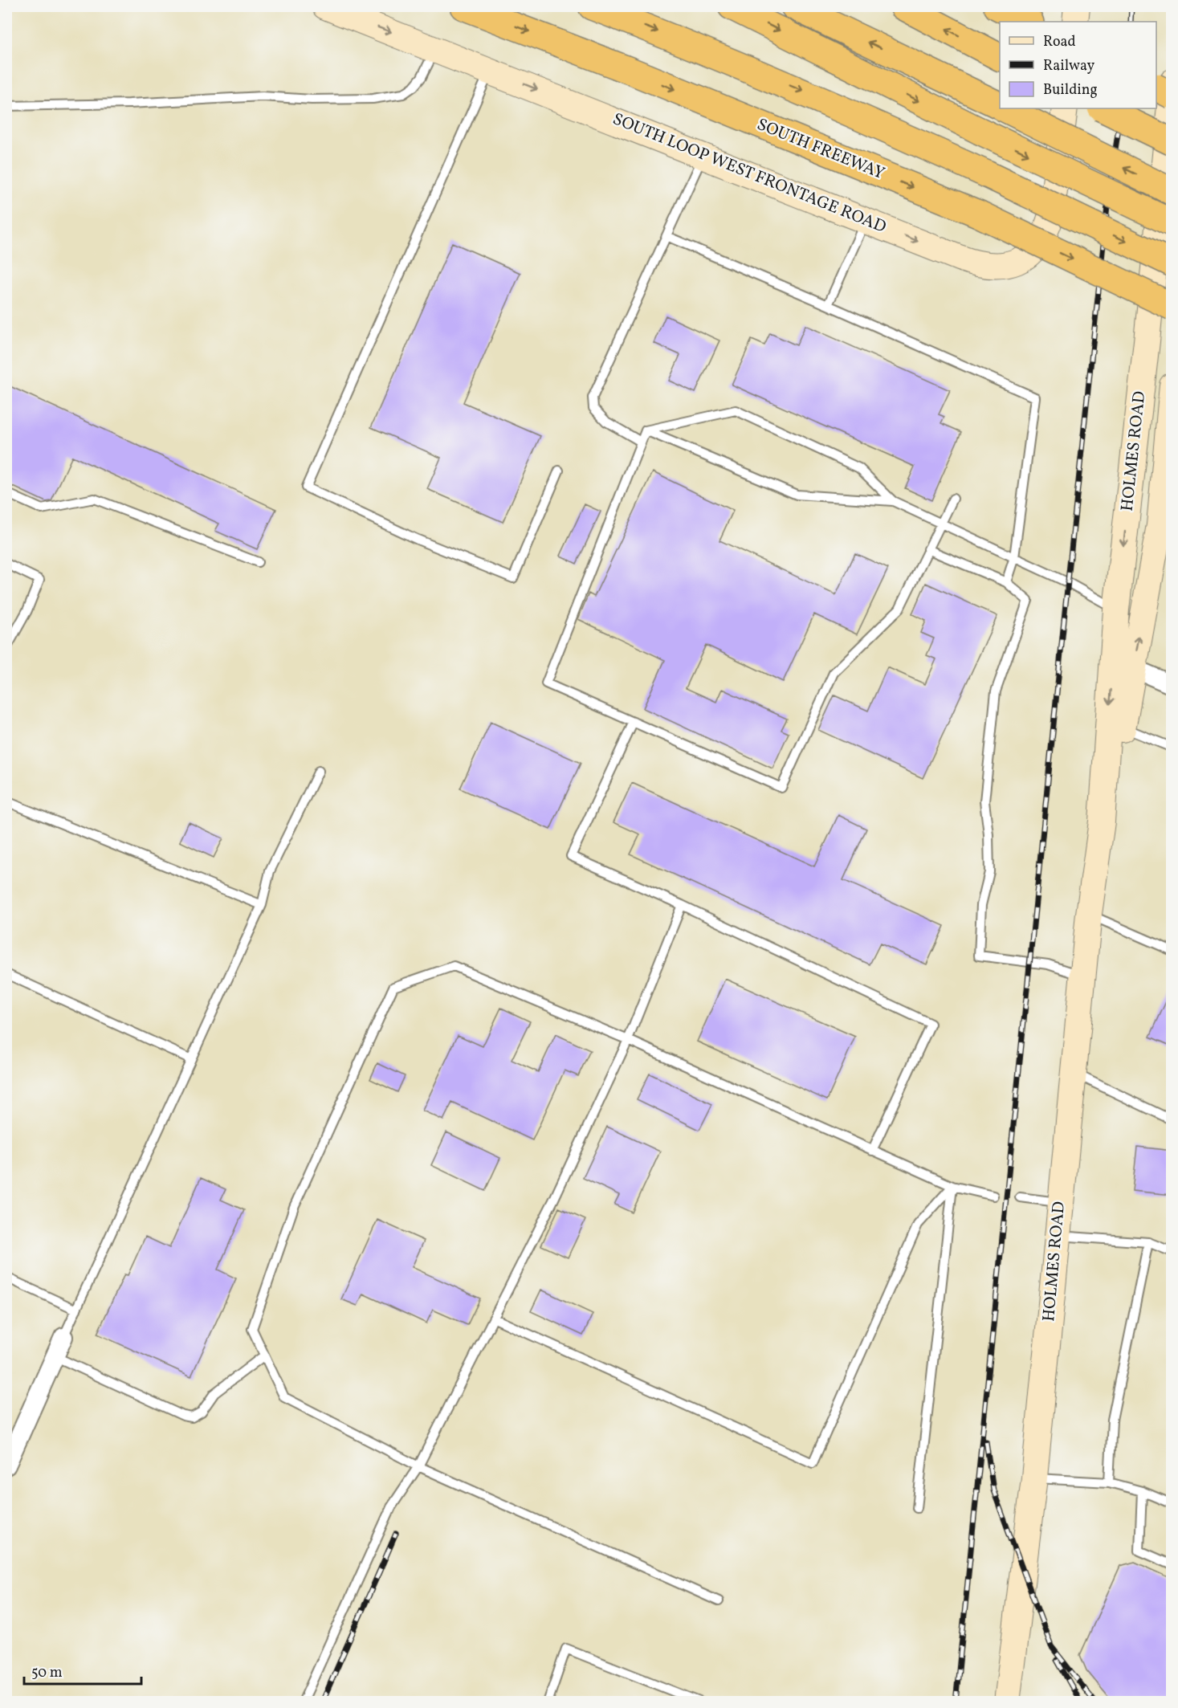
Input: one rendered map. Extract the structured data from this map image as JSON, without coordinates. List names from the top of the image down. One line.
{"streets":{"highway":["SOUTH FREEWAY"],"main road":["SOUTH LOOP WEST FRONTAGE ROAD","HOLMES ROAD"]},"legend":["Road","Railway","Building"],"scale_bar":"50 m"}
